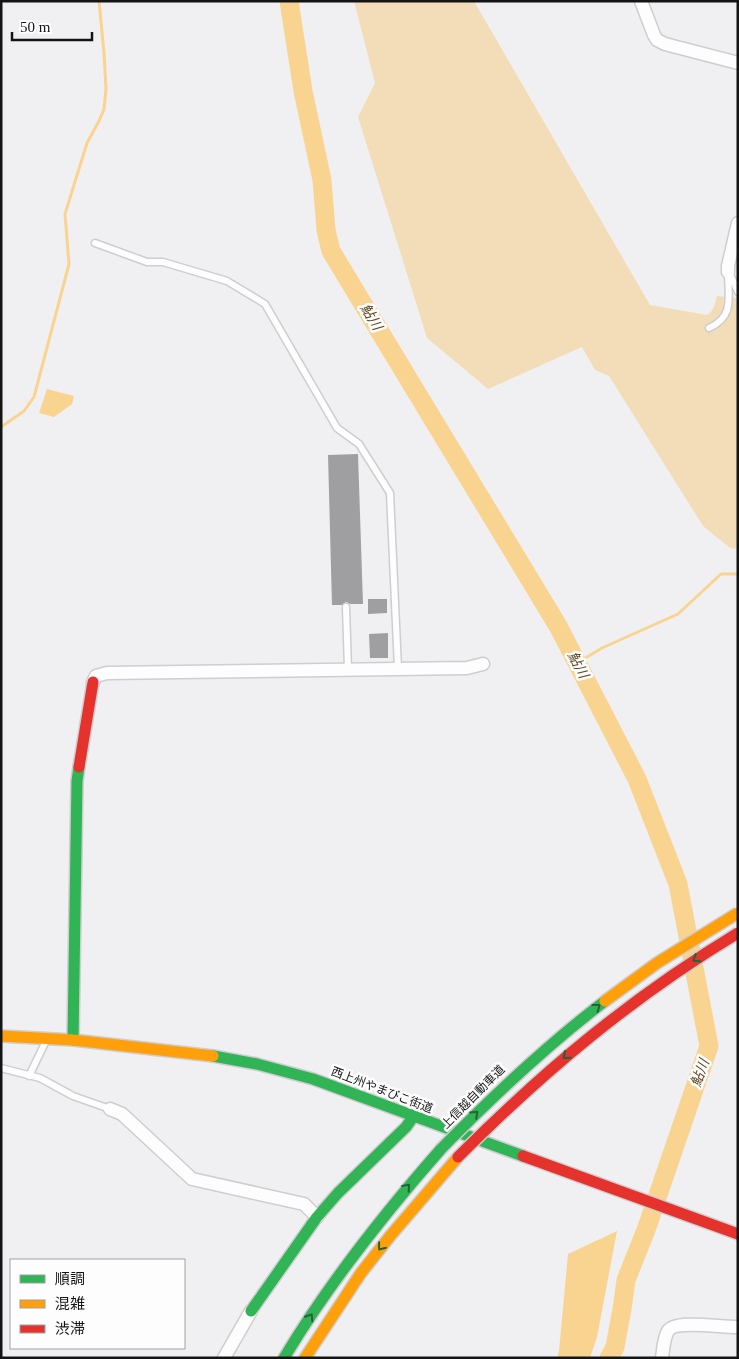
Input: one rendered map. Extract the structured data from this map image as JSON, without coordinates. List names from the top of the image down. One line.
{"streets":{"main road":["西上州やまびこ街道","上信越自動車道"]},"water":["鮎川"],"legend":["順調","混雑","渋滞"],"scale_bar":"50 m"}
